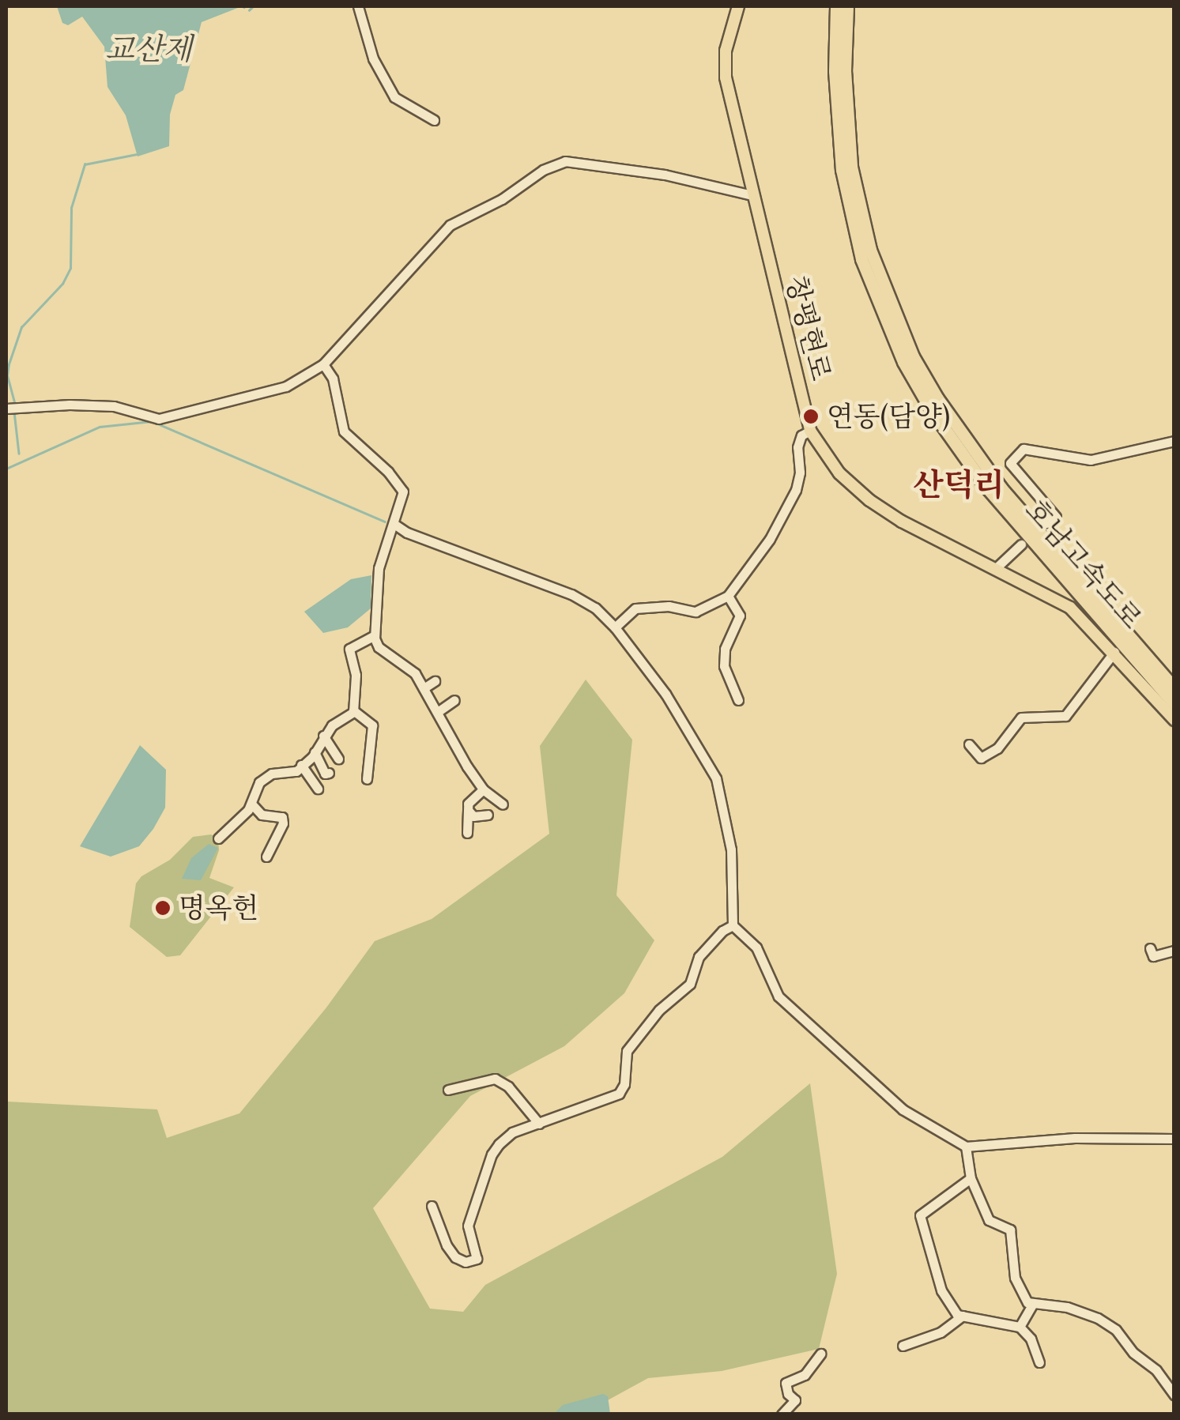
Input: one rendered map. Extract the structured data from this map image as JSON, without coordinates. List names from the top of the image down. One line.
{"streets":{"highway":["호남고속도로"],"main road":["창평현로"]},"districts":["산덕리"],"water":["교산제"],"places":["연동(담양)","명옥헌"]}
